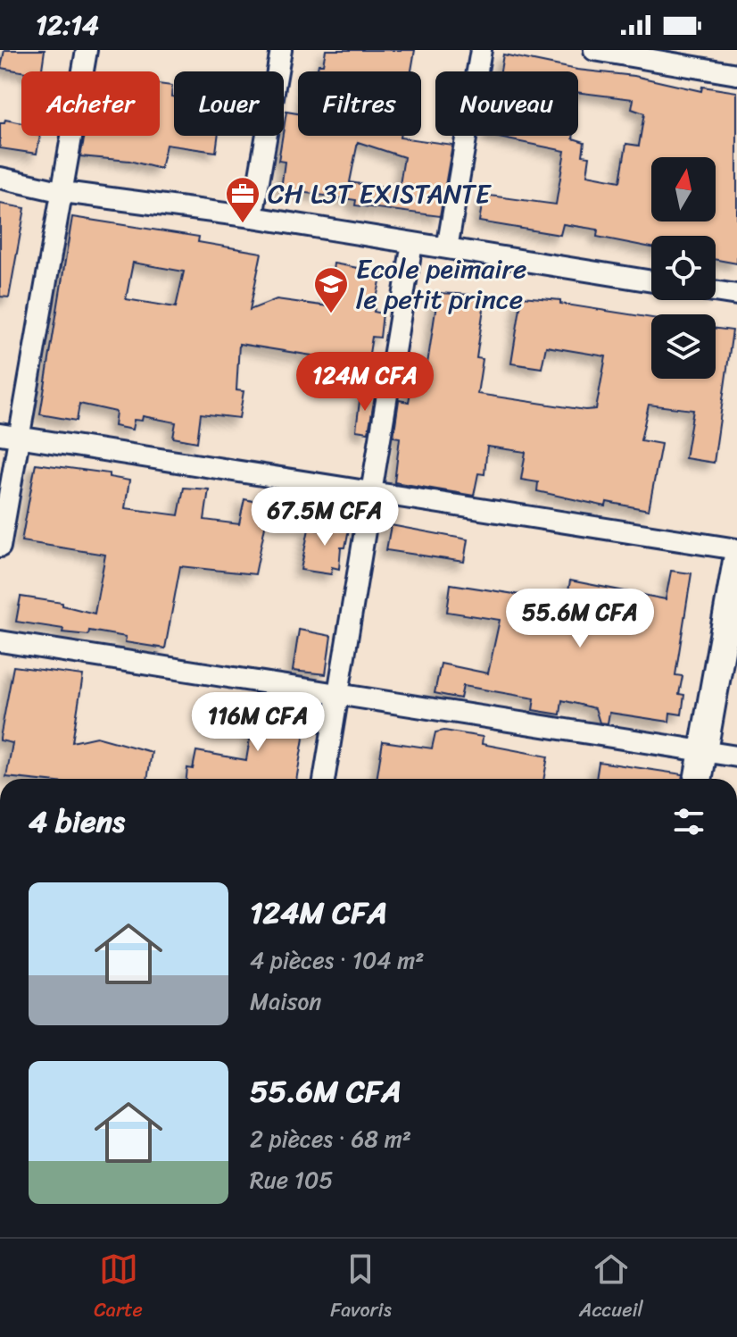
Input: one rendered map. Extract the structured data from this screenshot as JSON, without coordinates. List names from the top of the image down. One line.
{"places":{"office":["CH L3T EXISTANTE"],"school or university":["Ecole peimaire le petit prince"]},"north":"top","page":{"status":"12:14","chip":["Acheter","Louer","Filtres","Nouveau"],"price":["124M CFA","67.5M CFA","55.6M CFA","116M CFA"],"heading":"4 biens","list":[{"name":"124M CFA","note":"4 pièces · 104 m² · Maison"},{"name":"55.6M CFA","note":"2 pièces · 68 m² · Rue 105"}],"tabs":["Carte","Favoris","Accueil"]}}
